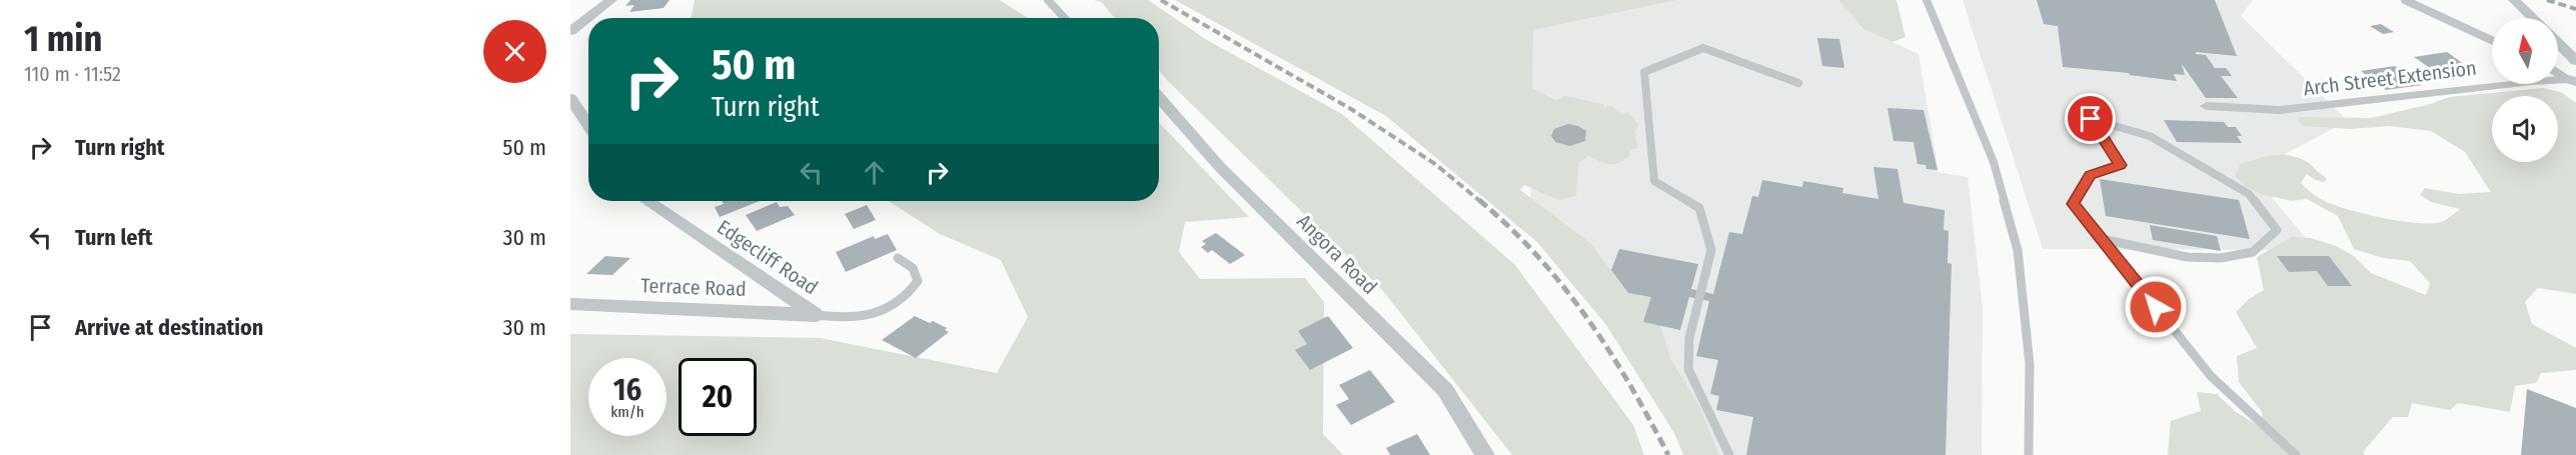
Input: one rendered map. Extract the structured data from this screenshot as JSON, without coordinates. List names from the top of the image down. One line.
{"streets":{"street":["Arch Street Extension","Angora Road","Edgecliff Road","Terrace Road"]},"crossings":[["Edgecliff Road","Terrace Road"]],"north":"top","page":{"heading":["1 min","110 m · 11:52"],"turn":["50 m","Turn right"],"list":[{"name":"Turn right","value":"50 m"},{"name":"Turn left","value":"30 m"},{"name":"Arrive at destination","value":"30 m"}],"speed":"16 km/h","limit":"20"}}
